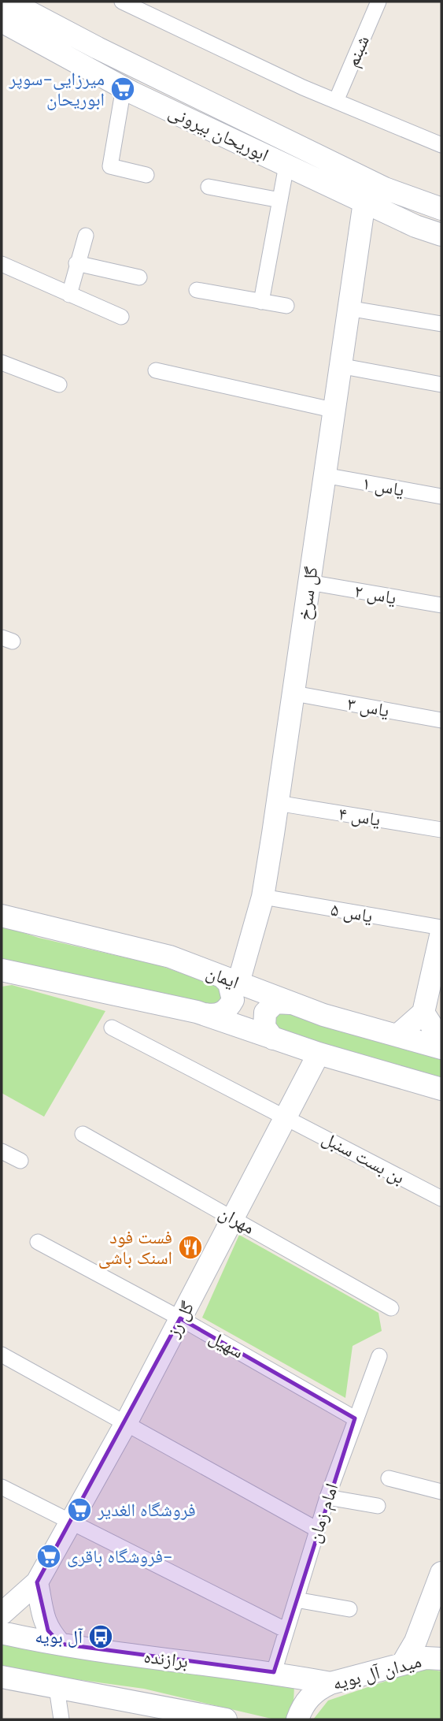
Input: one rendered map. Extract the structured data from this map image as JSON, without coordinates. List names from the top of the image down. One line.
{"streets":{"main road":["ابوریحان بیرونی","گل سرخ","ایمان","گل رز","برازنده","میدان آل بویه"],"street":["شبنم","یاس ۱","یاس ۲","یاس ۳","یاس ۴","یاس ۵","بن بست سنبل","مهران","سهیل","امام زمان"]},"crossings":[["ابوریحان بیرونی","گل سرخ"],["یاس ۱","گل سرخ"],["گل سرخ","یاس ۲"],["گل سرخ","یاس ۳"],["گل سرخ","یاس ۴"],["گل سرخ","یاس ۵"],["گل سرخ","ایمان"],["بن بست سنبل","گل رز"],["مهران","گل رز"],["گل رز","سهیل"],["سهیل","امام زمان"],["امام زمان","برازنده"],["برازنده","میدان آل بویه"]],"places":{"supermarket":["میرزایی-سوپر ابوریحان","فروشگاه الغدیر","فروشگاه باقری-"],"restaurant":["فست فود اسنک باشی"],"bus stop":["آل بویه"]}}
